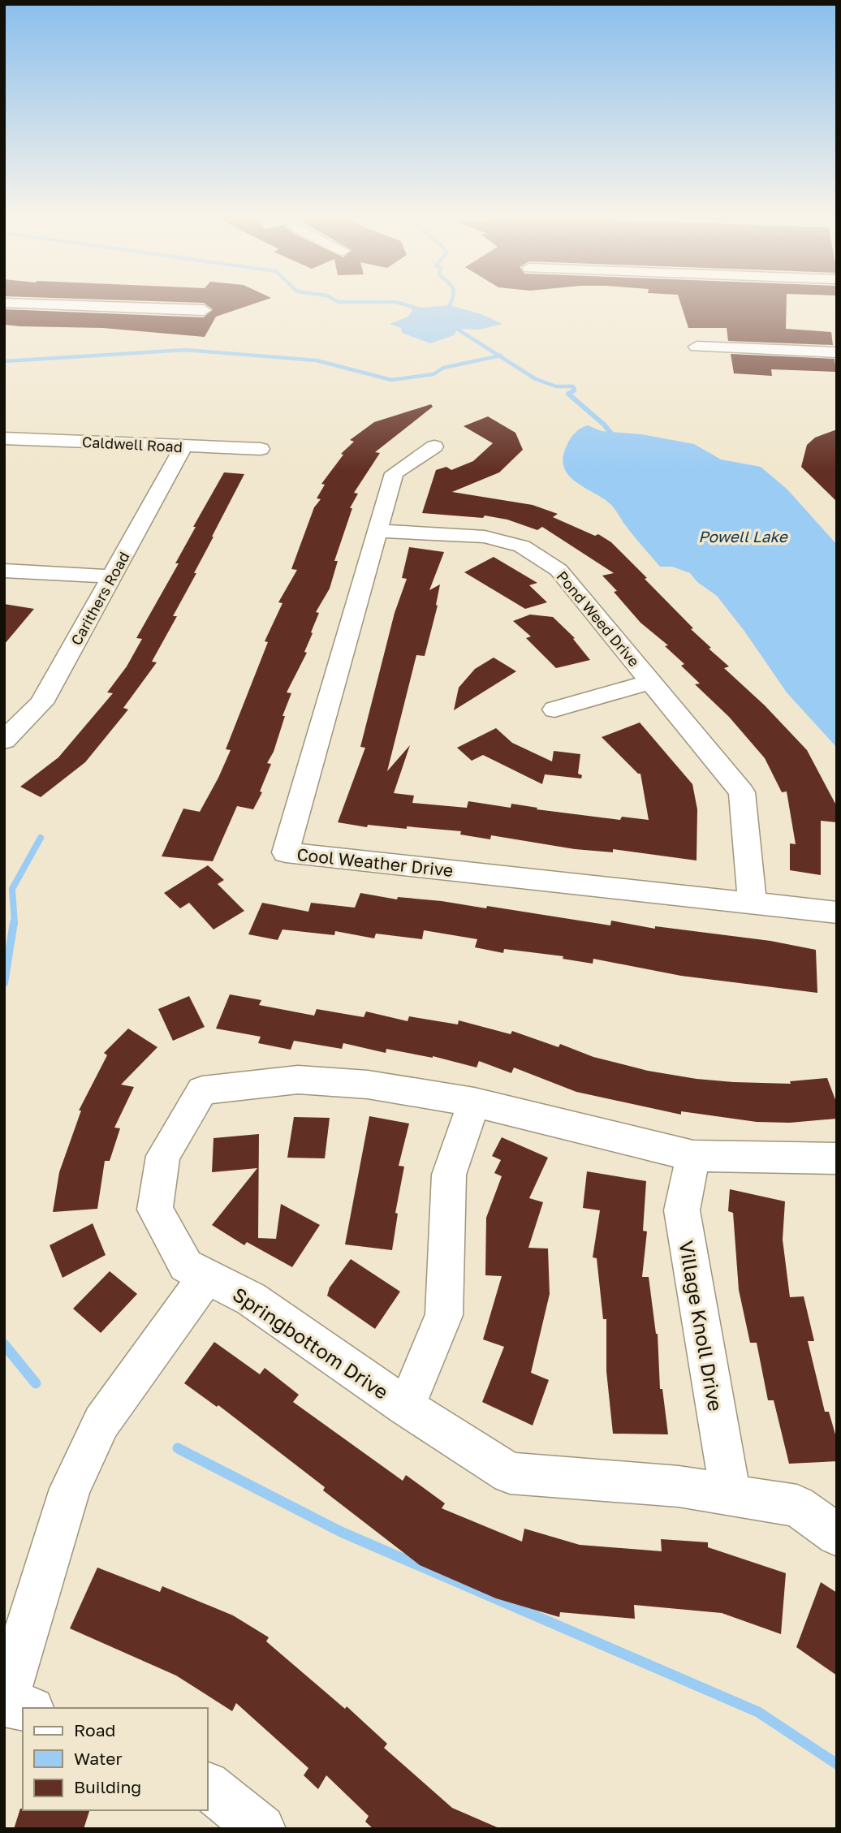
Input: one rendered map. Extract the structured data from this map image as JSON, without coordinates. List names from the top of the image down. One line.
{"streets":{"street":["Caldwell Road","Carithers Road","Pond Weed Drive","Cool Weather Drive","Village Knoll Drive","Springbottom Drive"]},"crossings":[["Caldwell Road","Carithers Road"],["Pond Weed Drive","Cool Weather Drive"],["Village Knoll Drive","Springbottom Drive"]],"water":["Powell Lake"],"legend":["Road","Water","Building"]}
